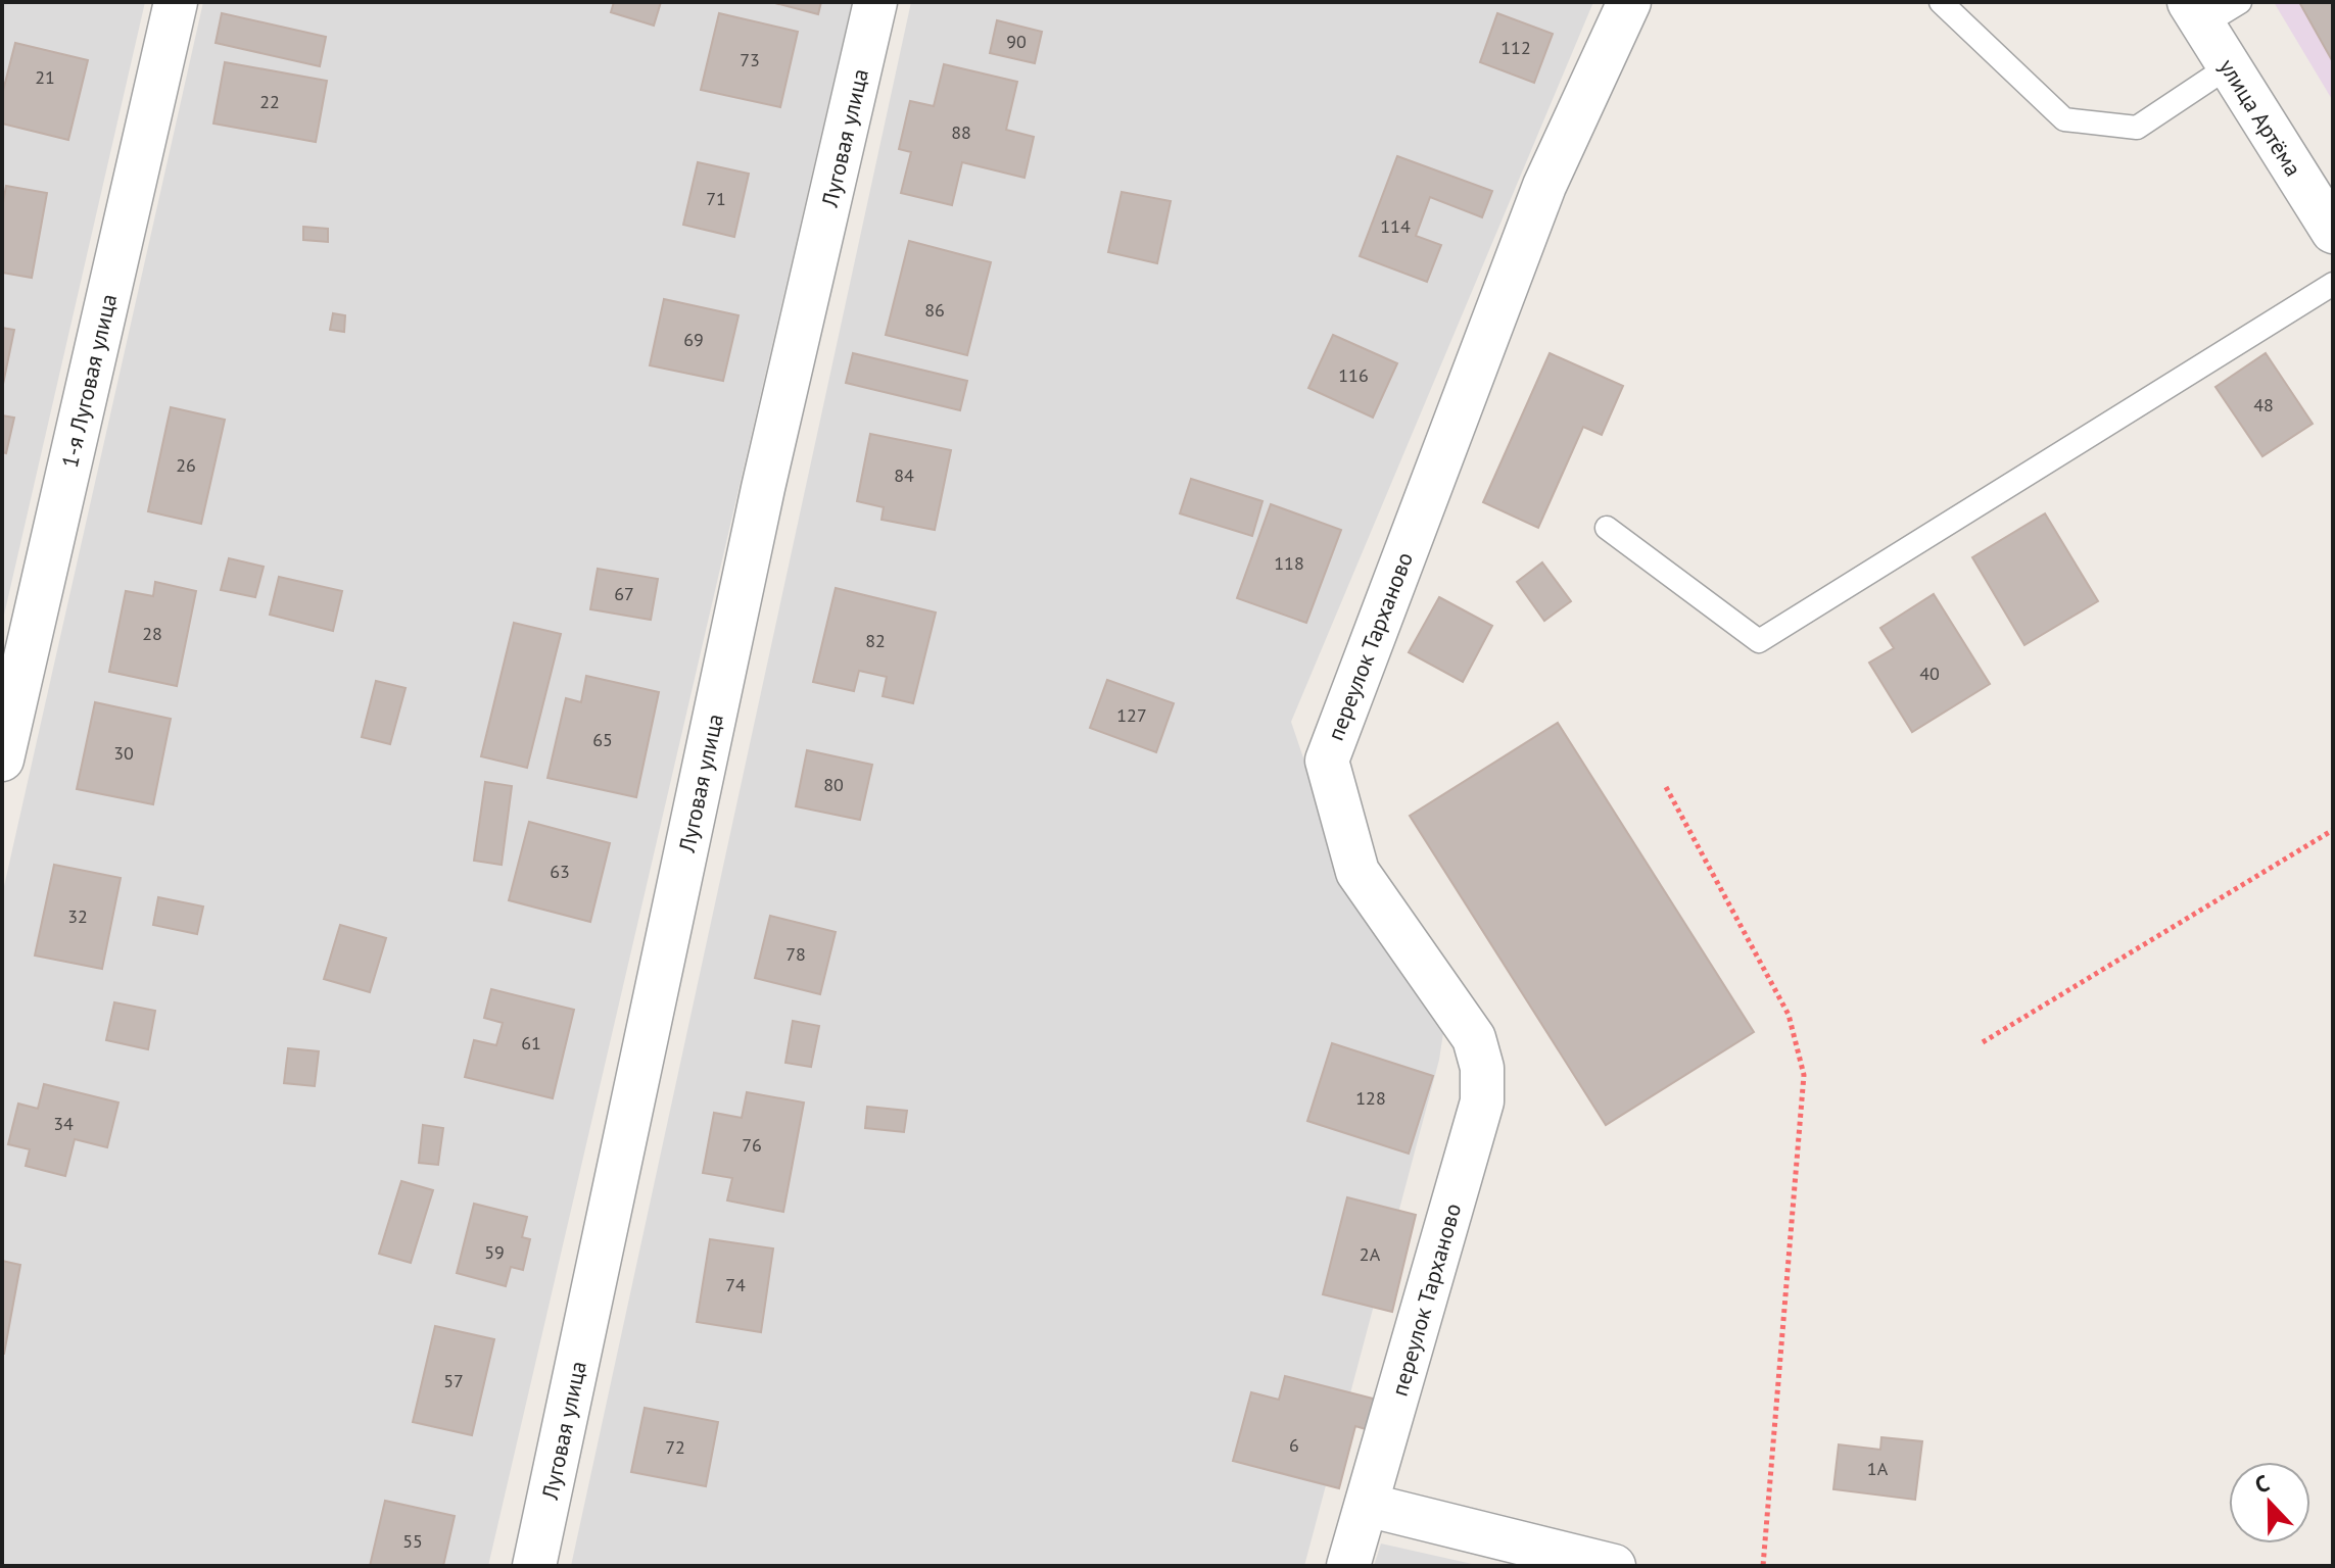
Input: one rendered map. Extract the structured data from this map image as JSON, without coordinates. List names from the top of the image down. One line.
{"streets":{"street":["улица Артёма","Луговая улица","1-я Луговая улица","переулок Тарханово"]},"house_numbers":["90","112","73","21","22","88","71","114","86","69","116","48","26","84","118","67","28","82","40","127","65","30","80","63","32","78","61","128","34","76","59","2А","74","57","6","72","1А","55"],"north":"top"}
